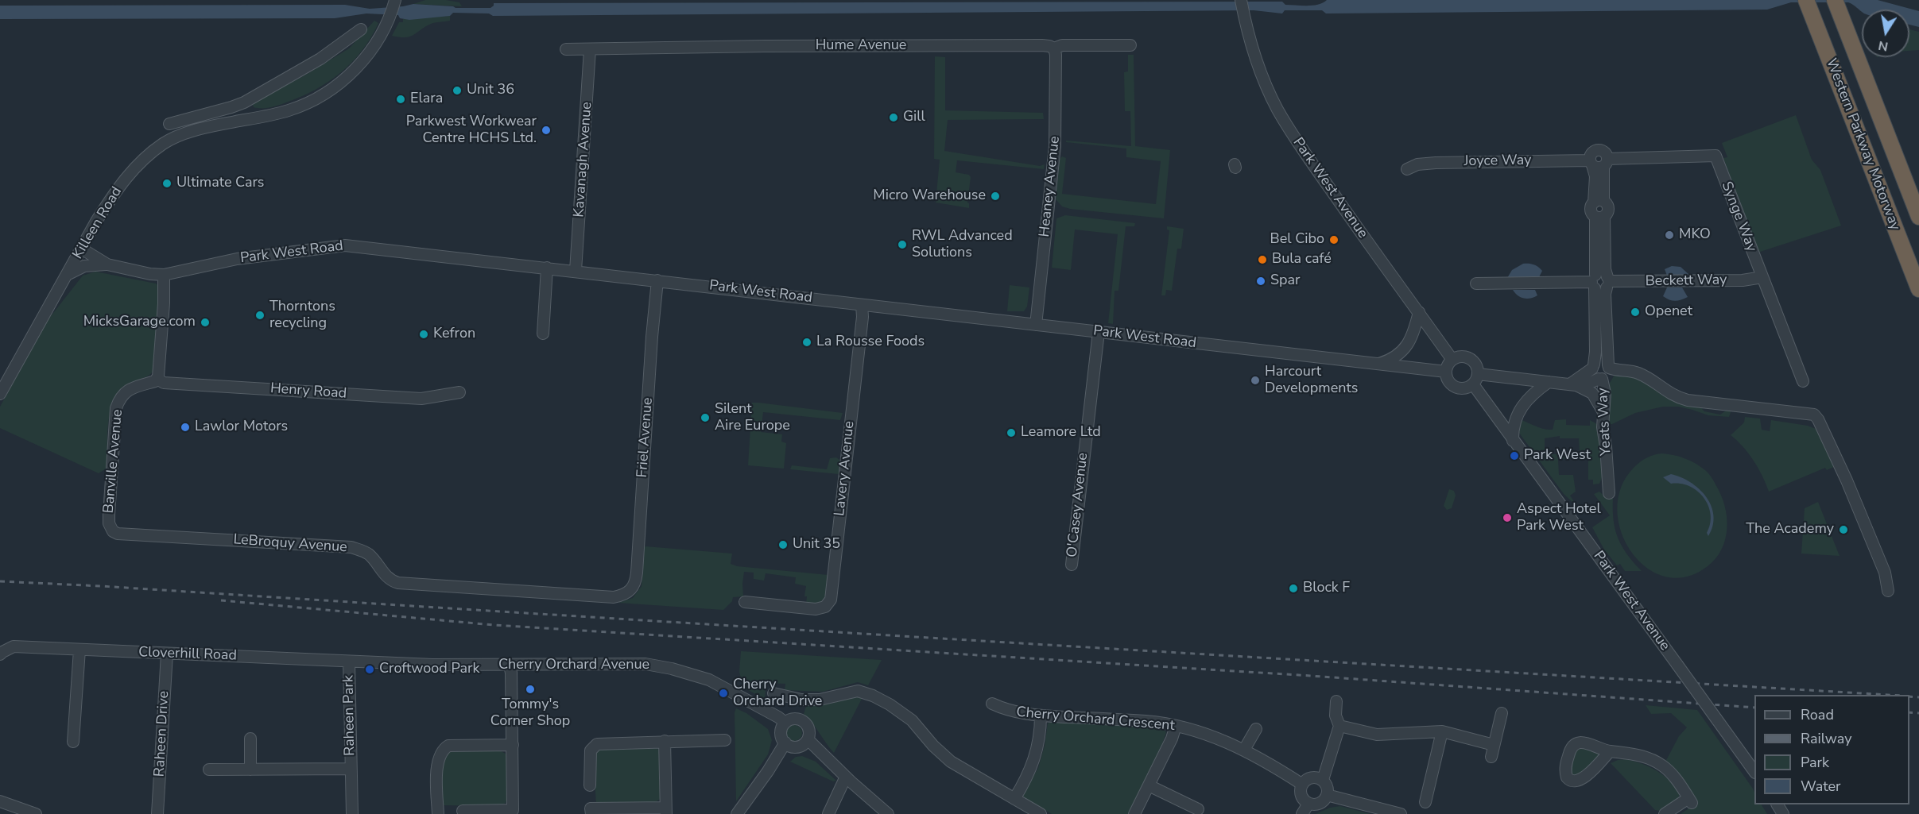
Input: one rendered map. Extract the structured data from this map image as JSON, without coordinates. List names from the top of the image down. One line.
{"streets":{"highway":["Western Parkway Motorway"],"street":["Hume Avenue","Kavanagh Avenue","Joyce Way","Heaney Avenue","Park West Avenue","Synge Way","Killeen Road","Park West Road","Beckett Way","Henry Road","Yeats Way","Friel Avenue","Banville Avenue","Lavery Avenue","O'Casey Avenue","LeBroquy Avenue","Cloverhill Road","Cherry Orchard Avenue","Raheen Park","Cherry Orchard Crescent","Raheen Drive"]},"crossings":[["Hume Avenue","Kavanagh Avenue"],["Hume Avenue","Heaney Avenue"],["Kavanagh Avenue","Park West Road"],["Joyce Way","Synge Way"],["Heaney Avenue","Park West Road"],["Park West Avenue","Park West Road"],["Synge Way","Beckett Way"],["Killeen Road","Park West Road"],["Park West Road","Friel Avenue"],["Park West Road","Lavery Avenue"],["Park West Road","O'Casey Avenue"],["Henry Road","Banville Avenue"],["Friel Avenue","LeBroquy Avenue"],["Banville Avenue","LeBroquy Avenue"],["Cloverhill Road","Cherry Orchard Avenue"],["Cloverhill Road","Raheen Park"],["Cloverhill Road","Raheen Drive"]],"places":["Unit 36","Elara","Gill","Parkwest Workwear Centre HCHS Ltd.","Ultimate Cars","Micro Warehouse","MKO","Bel Cibo","RWL Advanced Solutions","Bula café","Spar","Openet","Thorntons recycling","MicksGarage.com","Kefron","La Rousse Foods","Harcourt Developments","Silent Aire Europe","Lawlor Motors","Leamore Ltd","Park West","Aspect Hotel Park West","The Academy","Unit 35","Block F","Croftwood Park","Tommy's Corner Shop","Cherry Orchard Drive"],"legend":["Road","Railway","Park","Water"],"north":"bottom"}
